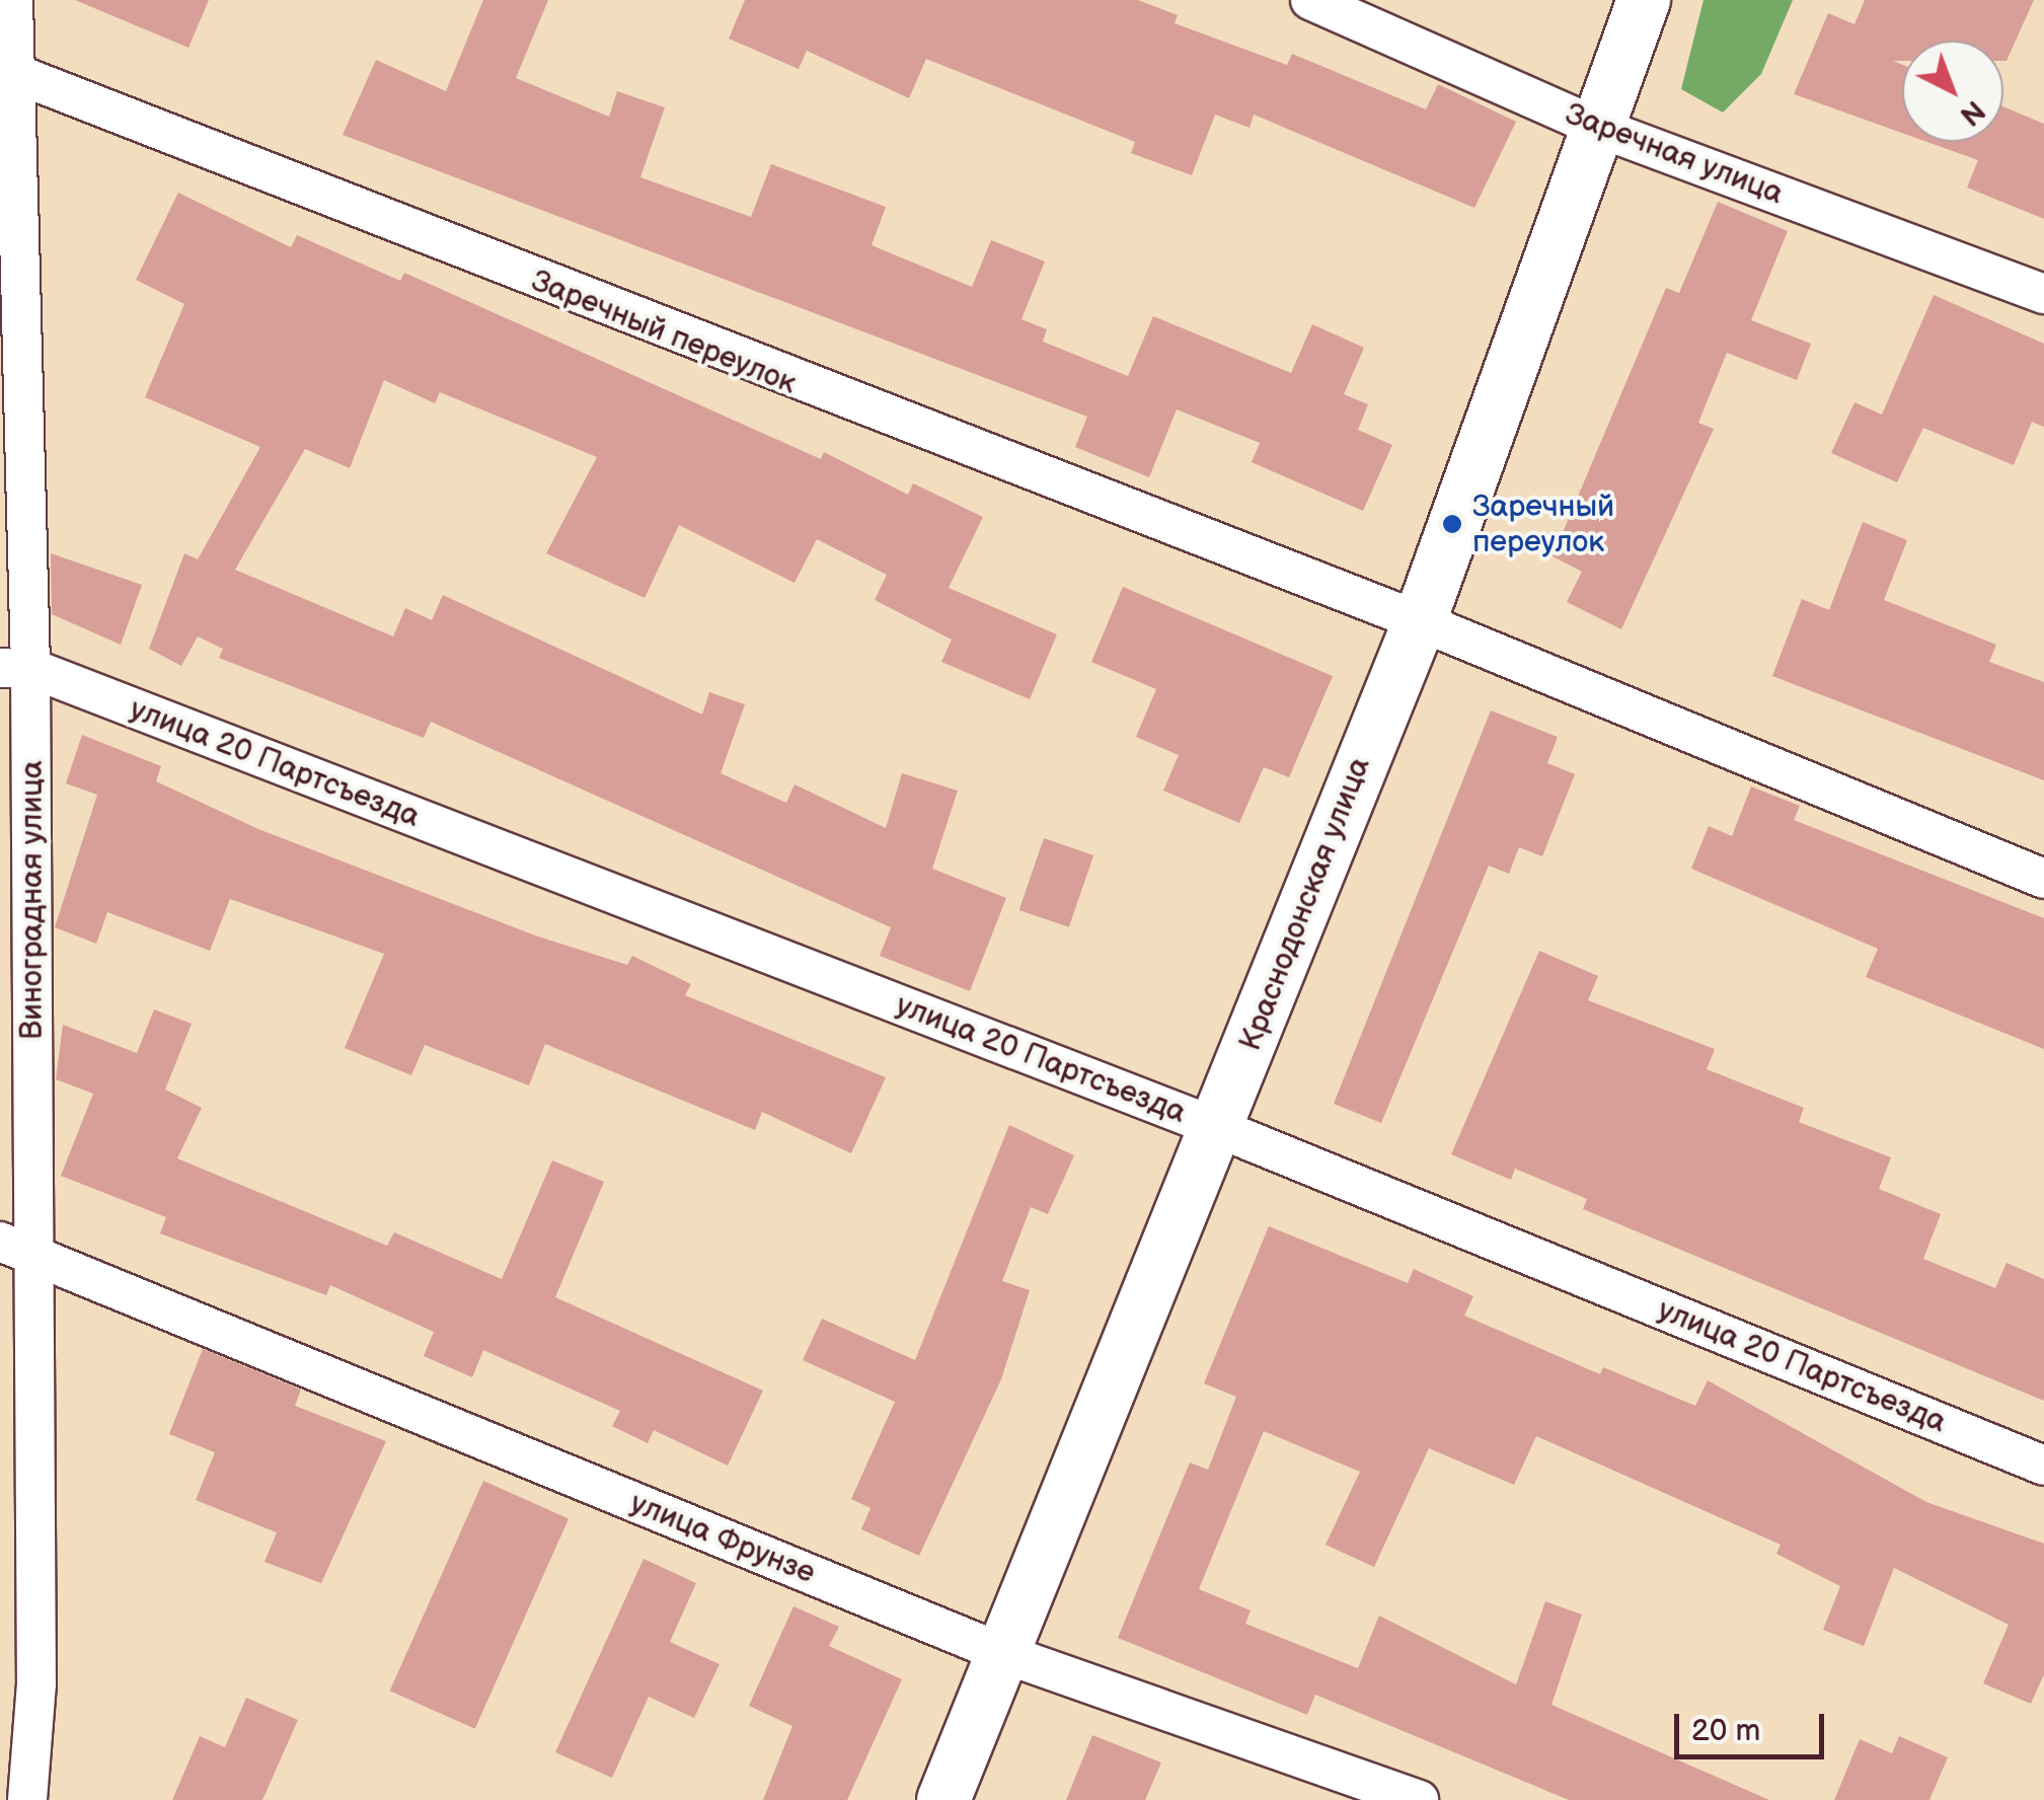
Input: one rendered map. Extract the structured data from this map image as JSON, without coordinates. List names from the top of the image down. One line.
{"streets":{"street":["Заречная улица","Заречный переулок","улица 20 Партсъезда","Виноградная улица","Краснодонская улица","улица Фрунзе"]},"crossings":[["Заречная улица","Краснодонская улица"],["Заречный переулок","Виноградная улица"],["Заречный переулок","Краснодонская улица"],["улица 20 Партсъезда","Виноградная улица"],["улица 20 Партсъезда","Краснодонская улица"],["Виноградная улица","улица Фрунзе"],["Краснодонская улица","улица Фрунзе"]],"places":["Заречный переулок"],"scale_bar":"20 m","north":"bottom right"}
